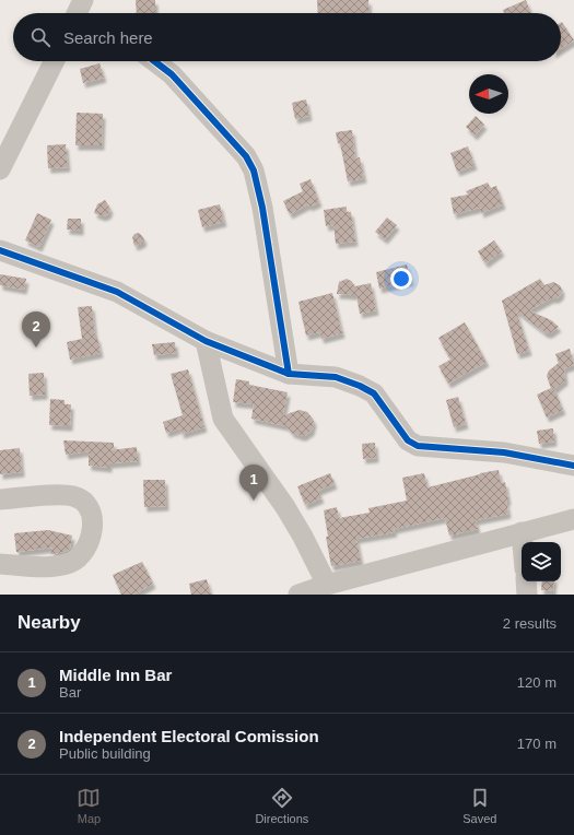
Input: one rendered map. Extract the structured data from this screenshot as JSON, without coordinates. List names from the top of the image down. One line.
{"north":"left","page":{"search":"Search here","pins":["2","1"],"heading":["Nearby","2 results"],"list":[{"mark":"1","name":"Middle Inn Bar","note":"Bar","value":"120 m"},{"mark":"2","name":"Independent Electoral Comission","note":"Public building","value":"170 m"}],"nav":["Map","Directions","Saved"]}}
